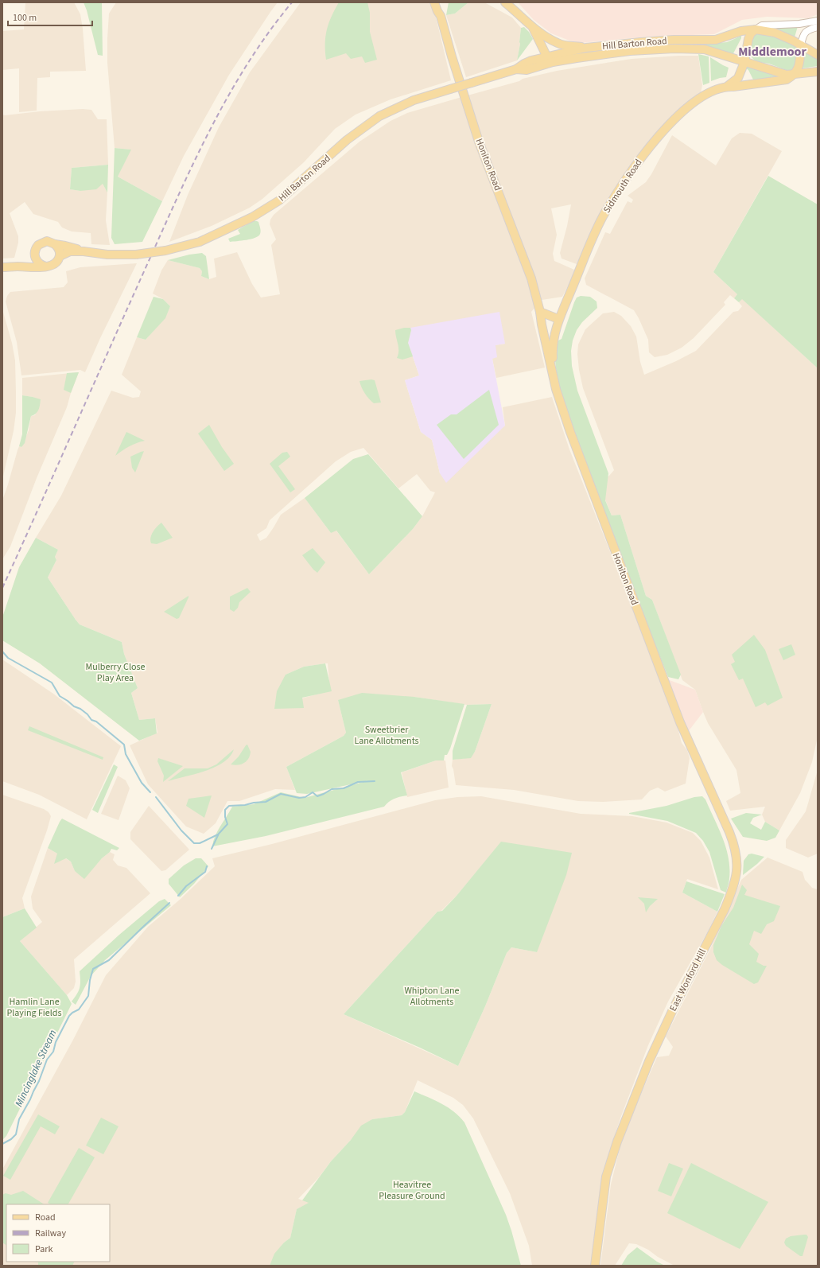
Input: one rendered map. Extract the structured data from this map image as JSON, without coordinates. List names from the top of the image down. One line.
{"streets":{"main road":["Hill Barton Road","Honiton Road","Sidmouth Road","East Wonford Hill"]},"crossings":[["Hill Barton Road","Sidmouth Road"],["Honiton Road","Sidmouth Road"],["Honiton Road","East Wonford Hill"]],"districts":["Middlemoor"],"water":["Mincinglake Stream"],"parks":["Mulberry Close Play Area","Sweetbrier Lane Allotments","Whipton Lane Allotments","Hamlin Lane Playing Fields","Heavitree Pleasure Ground"],"legend":["Road","Railway","Park"],"scale_bar":"100 m"}
